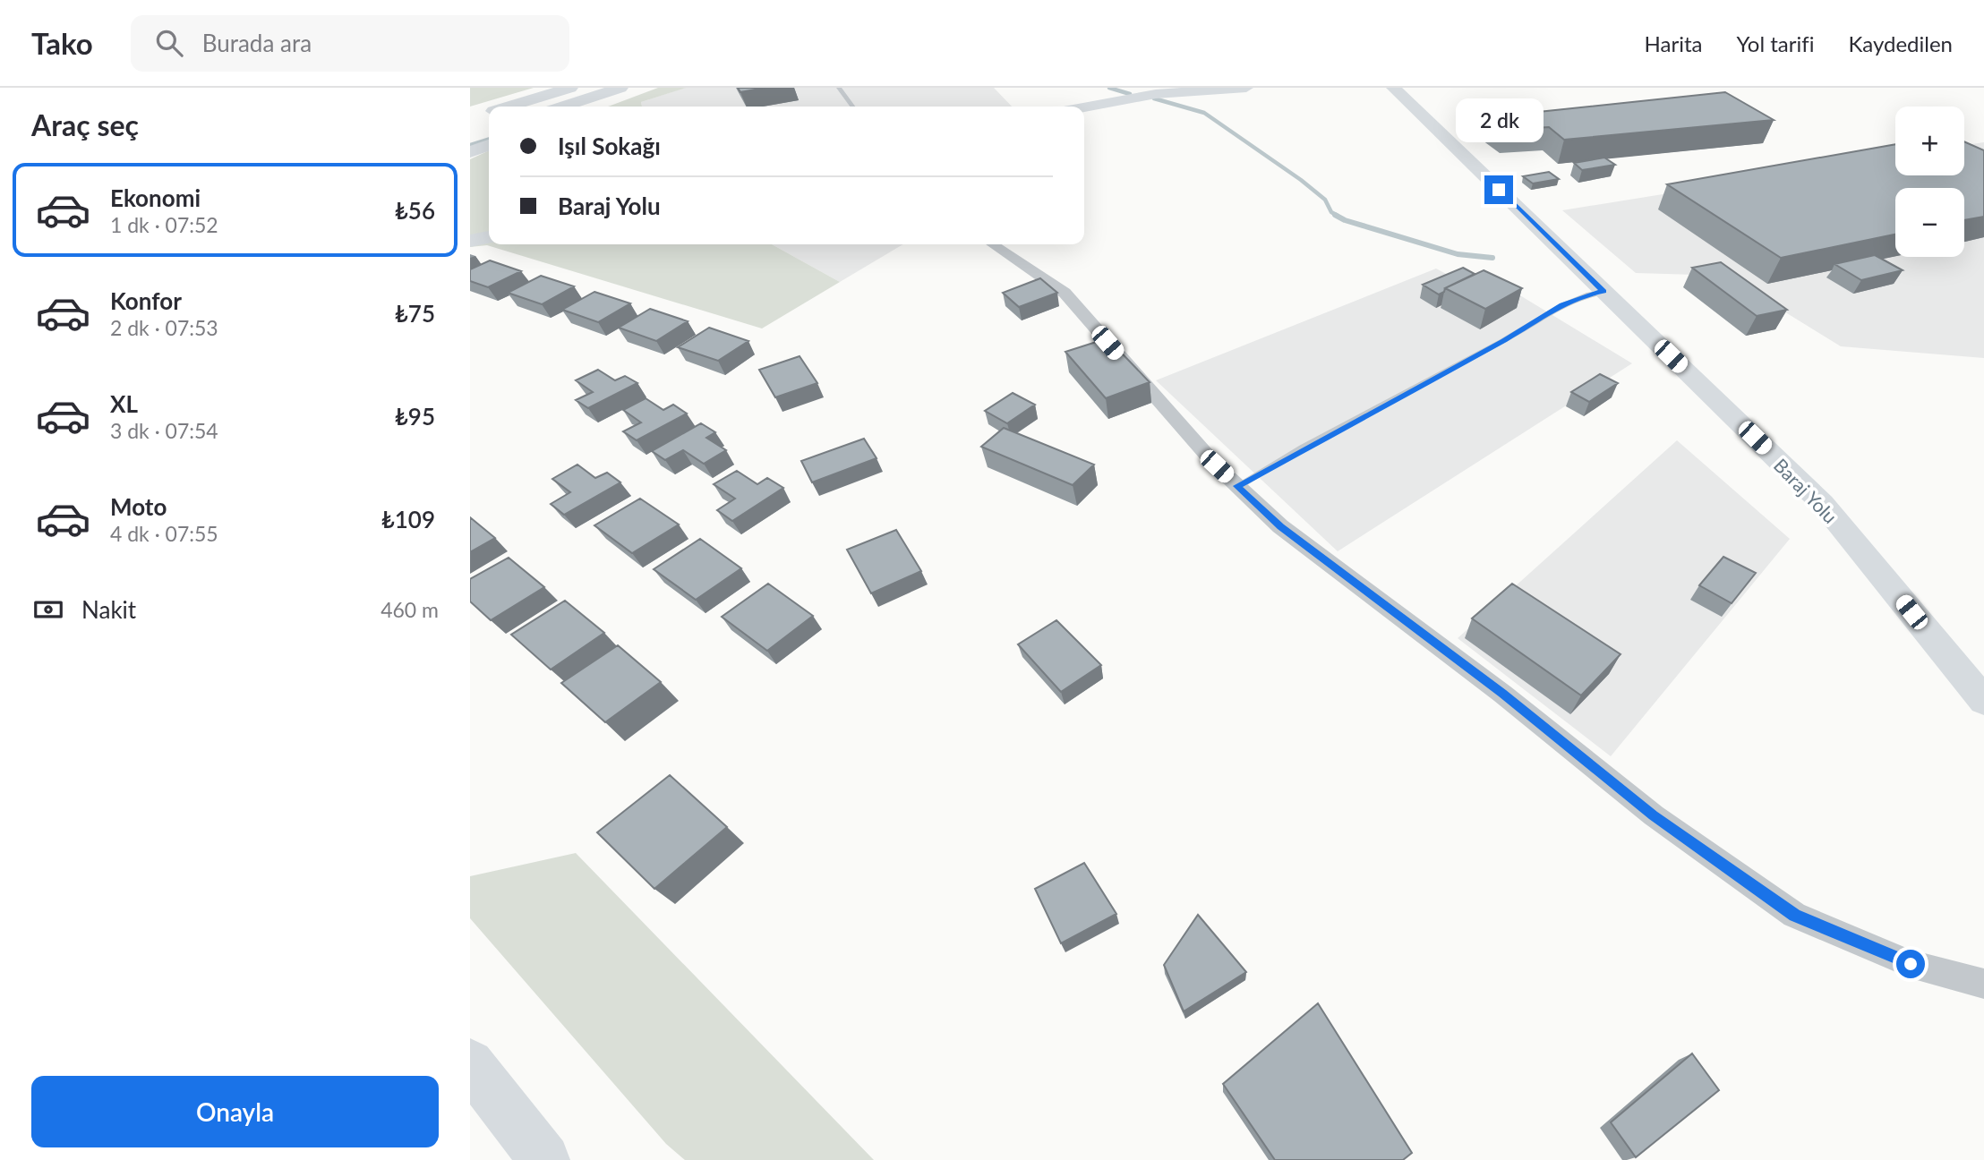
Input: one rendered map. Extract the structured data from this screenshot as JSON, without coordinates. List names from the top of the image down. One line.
{"streets":{"street":["Baraj Yolu"]},"page":{"header":"Tako","search":"Burada ara","nav":["Harita","Yol tarifi","Kaydedilen"],"heading":"Araç seç","bubble":"2 dk","map_buttons":["+","−"],"banner":["Işıl Sokağı","Baraj Yolu"],"list":[{"name":"Ekonomi","note":"1 dk · 07:52","value":"₺56"},{"name":"Konfor","note":"2 dk · 07:53","value":"₺75"},{"name":"XL","note":"3 dk · 07:54","value":"₺95"},{"name":"Moto","note":"4 dk · 07:55","value":"₺109"}],"pay":["Nakit","460 m"],"buttons":"Onayla"}}
